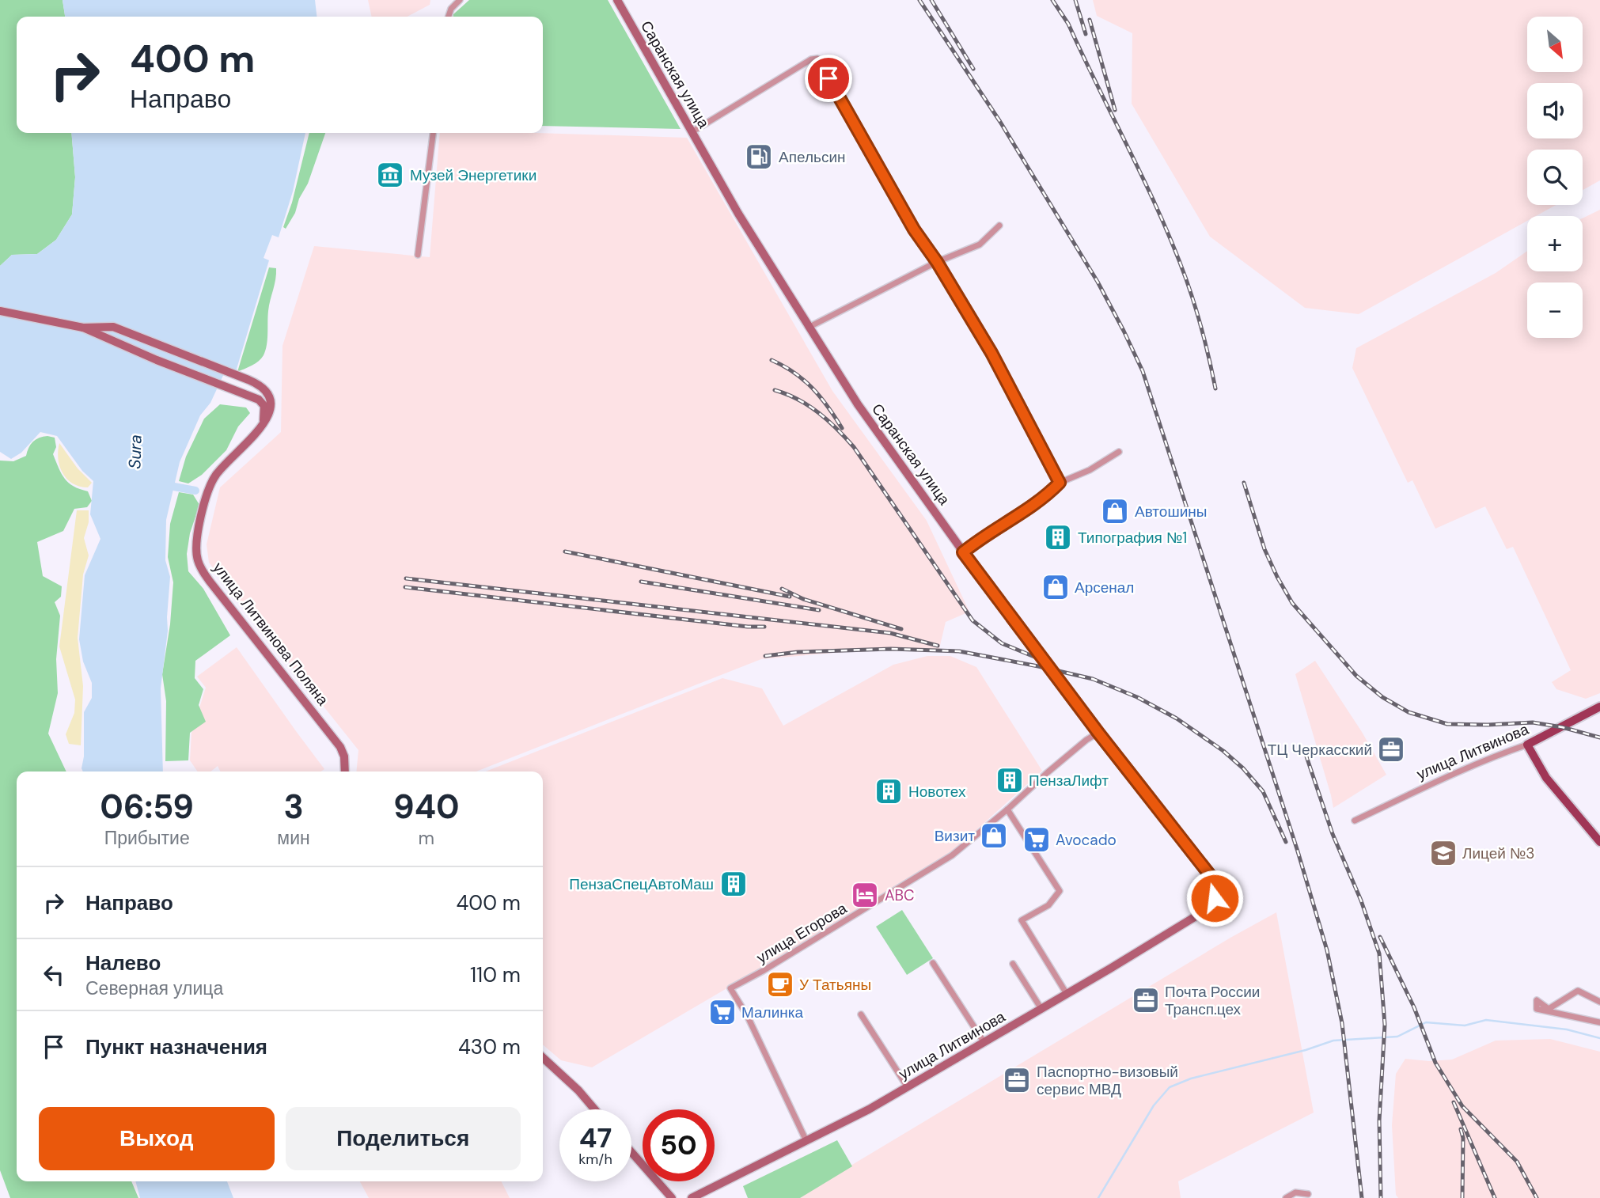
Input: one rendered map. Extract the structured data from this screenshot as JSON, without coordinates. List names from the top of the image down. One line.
{"streets":{"main road":["Саранская улица","улица Литвинова Поляна","улица Литвинова"],"street":["улица Егорова"]},"crossings":[["Саранская улица","улица Литвинова"],["Саранская улица","улица Егорова"],["улица Литвинова","улица Егорова"]],"water":["Sura"],"places":{"fuel station":["Апельсин"],"museum":["Музей Энергетики"],"shop":["Автошины","Арсенал","Визит"],"building":["Типография №1","ПензаЛифт","Новотех","ПензаСпецАвтоМаш"],"office":["ТЦ Черкасский","Почта России Трансп.цех","Паспортно-визовый сервис МВД"],"supermarket":["Avocado","Малинка"],"school or university":["Лицей №3"],"hotel":["ABC"],"cafe":["У Татьяны"]},"north":"bottom right","page":{"map_buttons":["+","−"],"turn":["400 m","Направо"],"eta":["06:59","Прибытие","3","мин","940","m"],"list":[{"name":"Направо","value":"400 m"},{"name":"Налево","note":"Северная улица","value":"110 m"},{"name":"Пункт назначения","value":"430 m"}],"buttons":["Выход","Поделиться"],"speed":"47 km/h","limit":"50"}}
